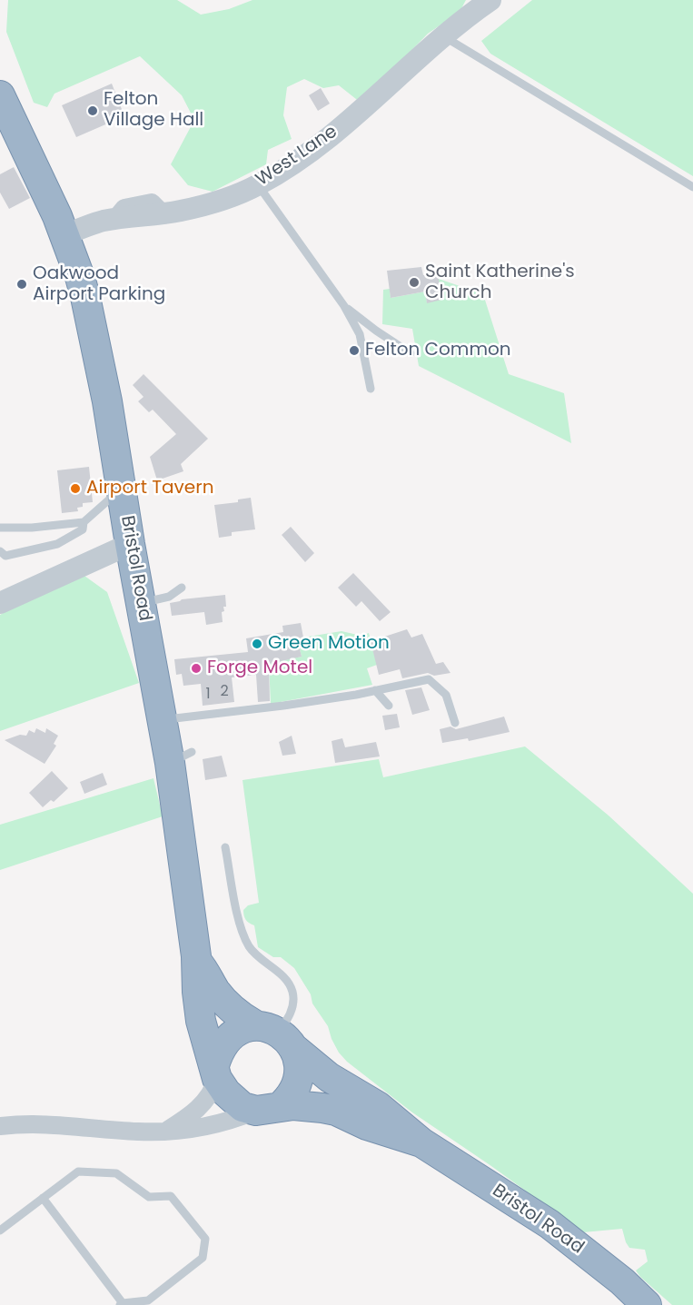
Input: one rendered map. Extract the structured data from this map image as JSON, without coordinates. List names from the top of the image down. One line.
{"streets":{"highway":["Bristol Road"],"street":["West Lane"]},"crossings":[["West Lane","Bristol Road"]],"places":["Felton Village Hall","Saint Katherine's Church","Oakwood Airport Parking","Felton Common","Airport Tavern","Green Motion","Forge Motel"],"house_numbers":["2","1"]}
